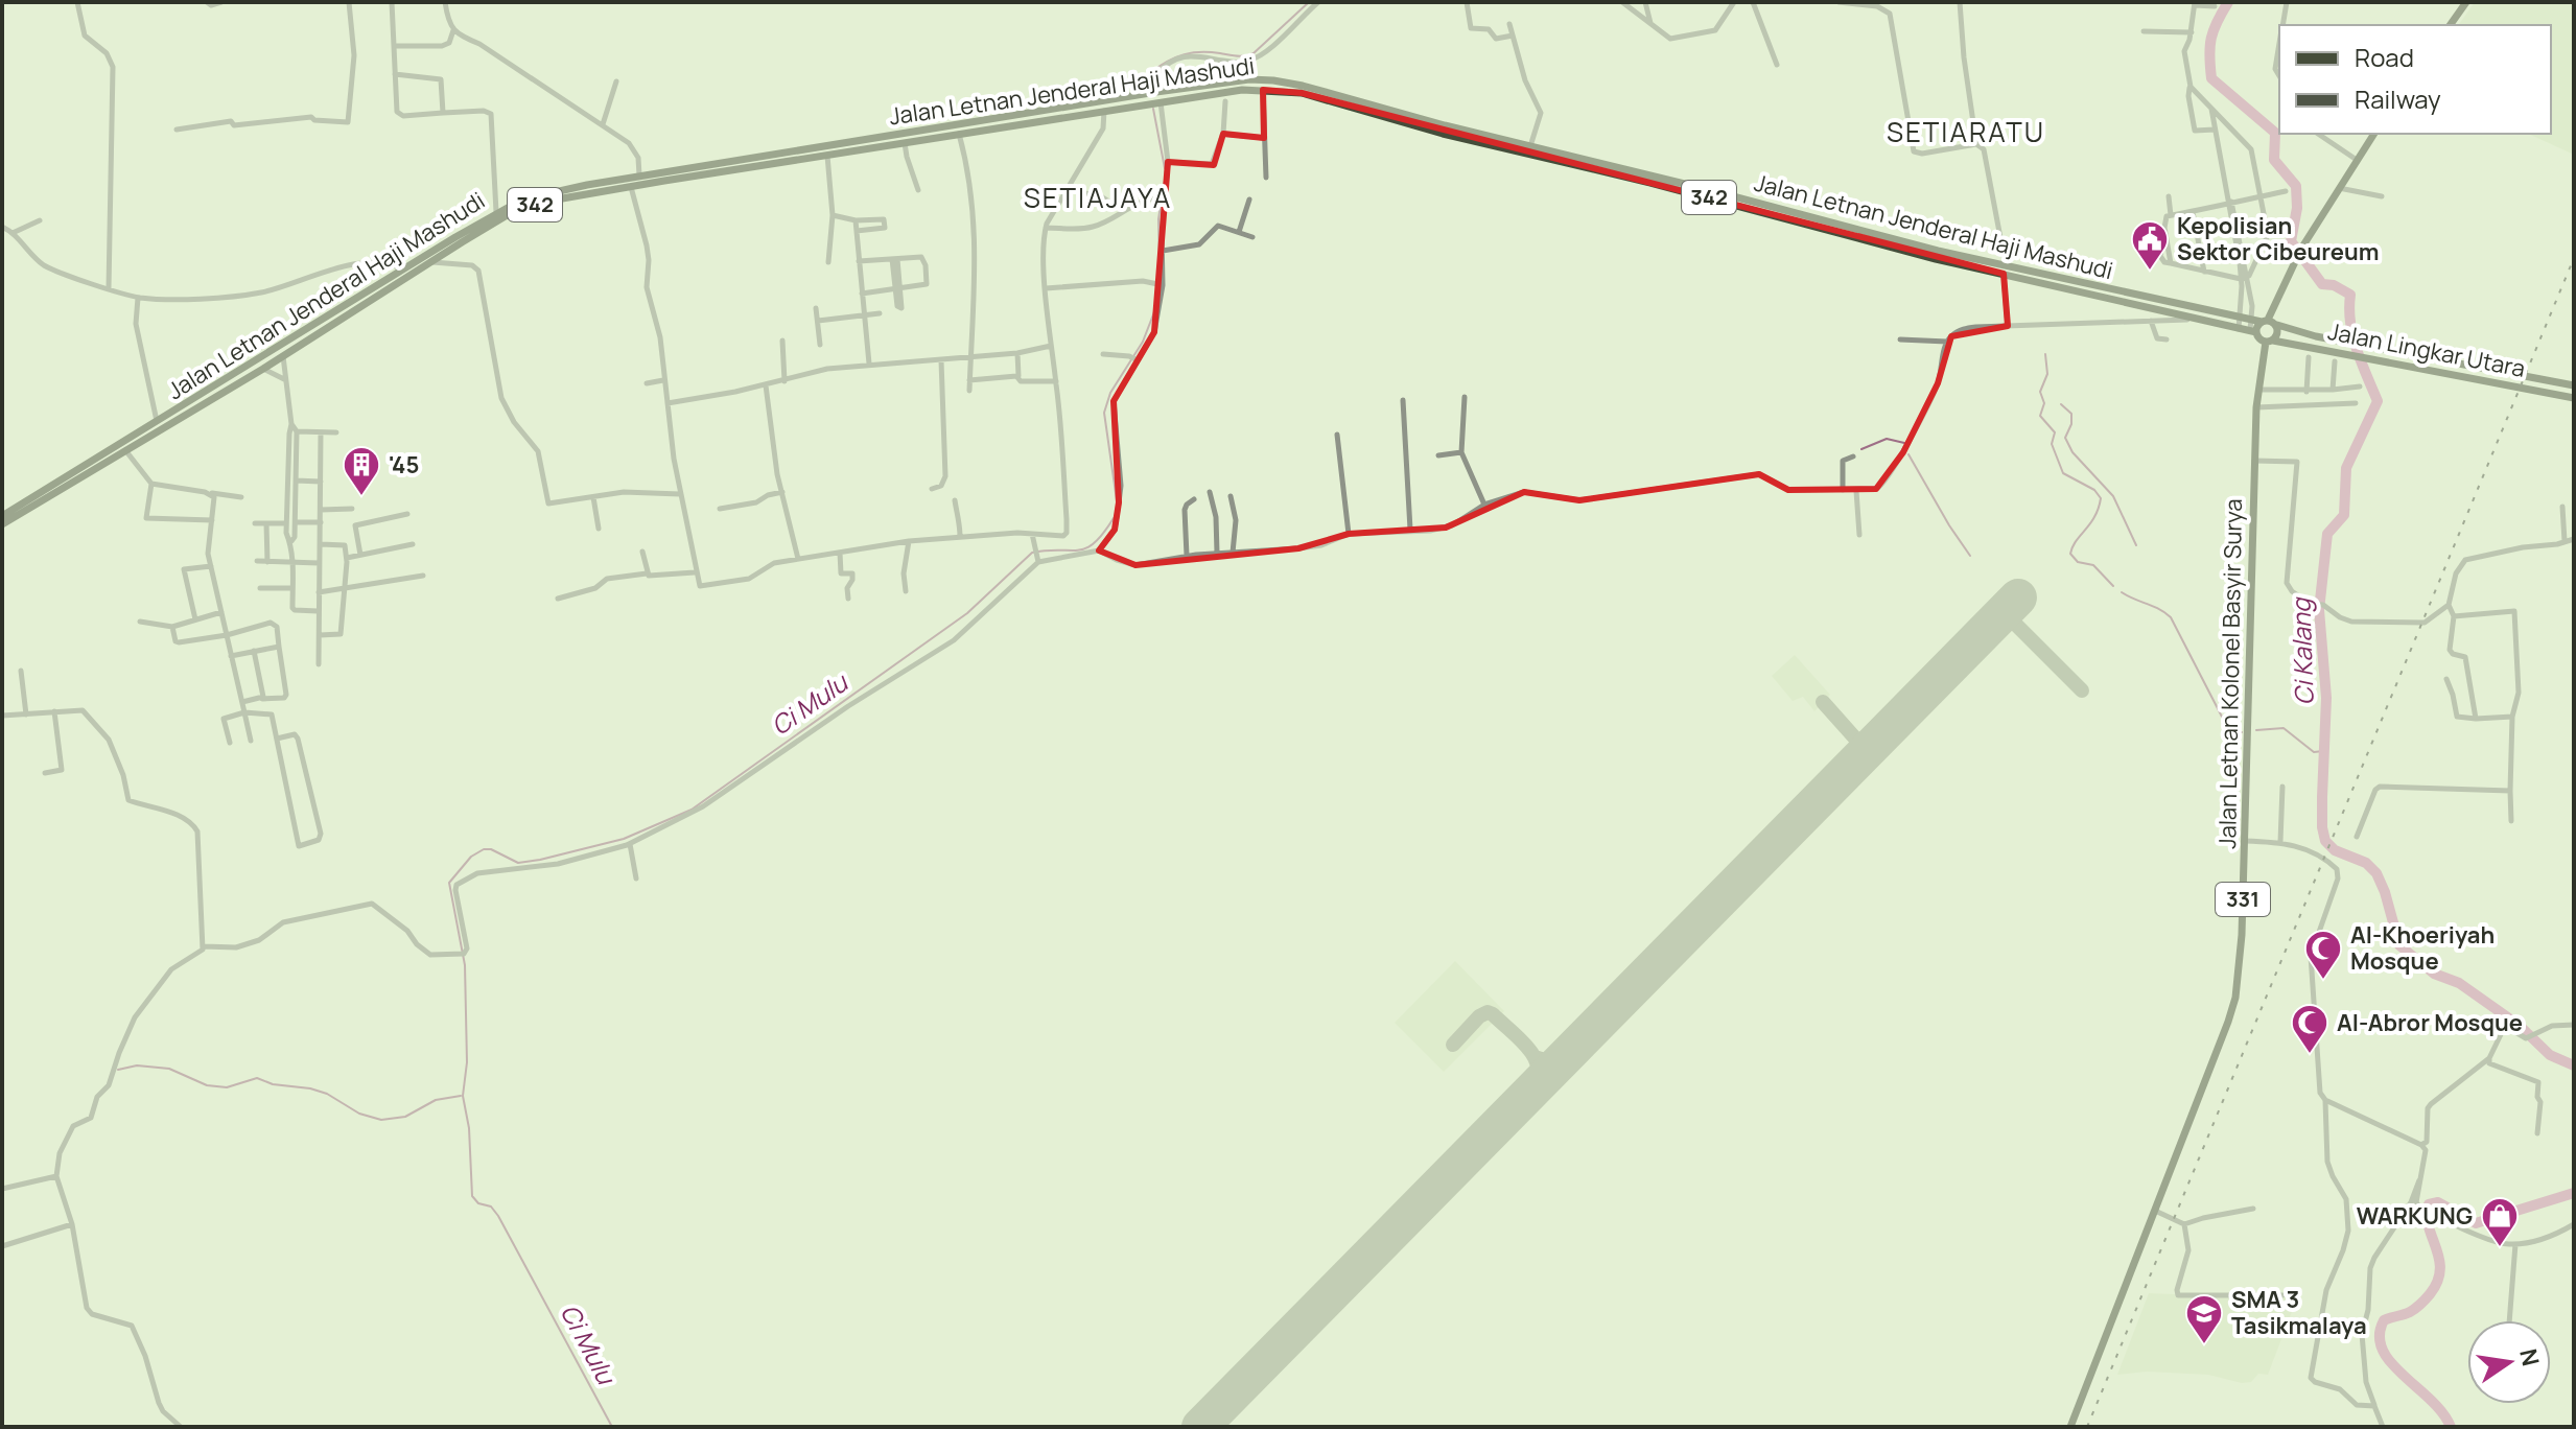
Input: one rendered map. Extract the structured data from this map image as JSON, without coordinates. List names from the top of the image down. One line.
{"streets":{"main road":["Jalan Letnan Jenderal Haji Mashudi","342","Jalan Lingkar Utara","Jalan Letnan Kolonel Basyir Surya","331"]},"crossings":[["Jalan Letnan Jenderal Haji Mashudi","Jalan Lingkar Utara"],["Jalan Letnan Jenderal Haji Mashudi","Jalan Letnan Kolonel Basyir Surya"],["Jalan Lingkar Utara","Jalan Letnan Kolonel Basyir Surya"]],"districts":["SETIARATU","SETIAJAYA"],"water":["Ci Kalang","Ci Mulu"],"places":{"public building":["Kepolisian Sektor Cibeureum"],"building":["'45"],"mosque":["Al-Khoeriyah Mosque","Al-Abror Mosque"],"shop":["WARKUNG"],"school or university":["SMA 3 Tasikmalaya"]},"legend":["Road","Railway"],"north":"right"}
